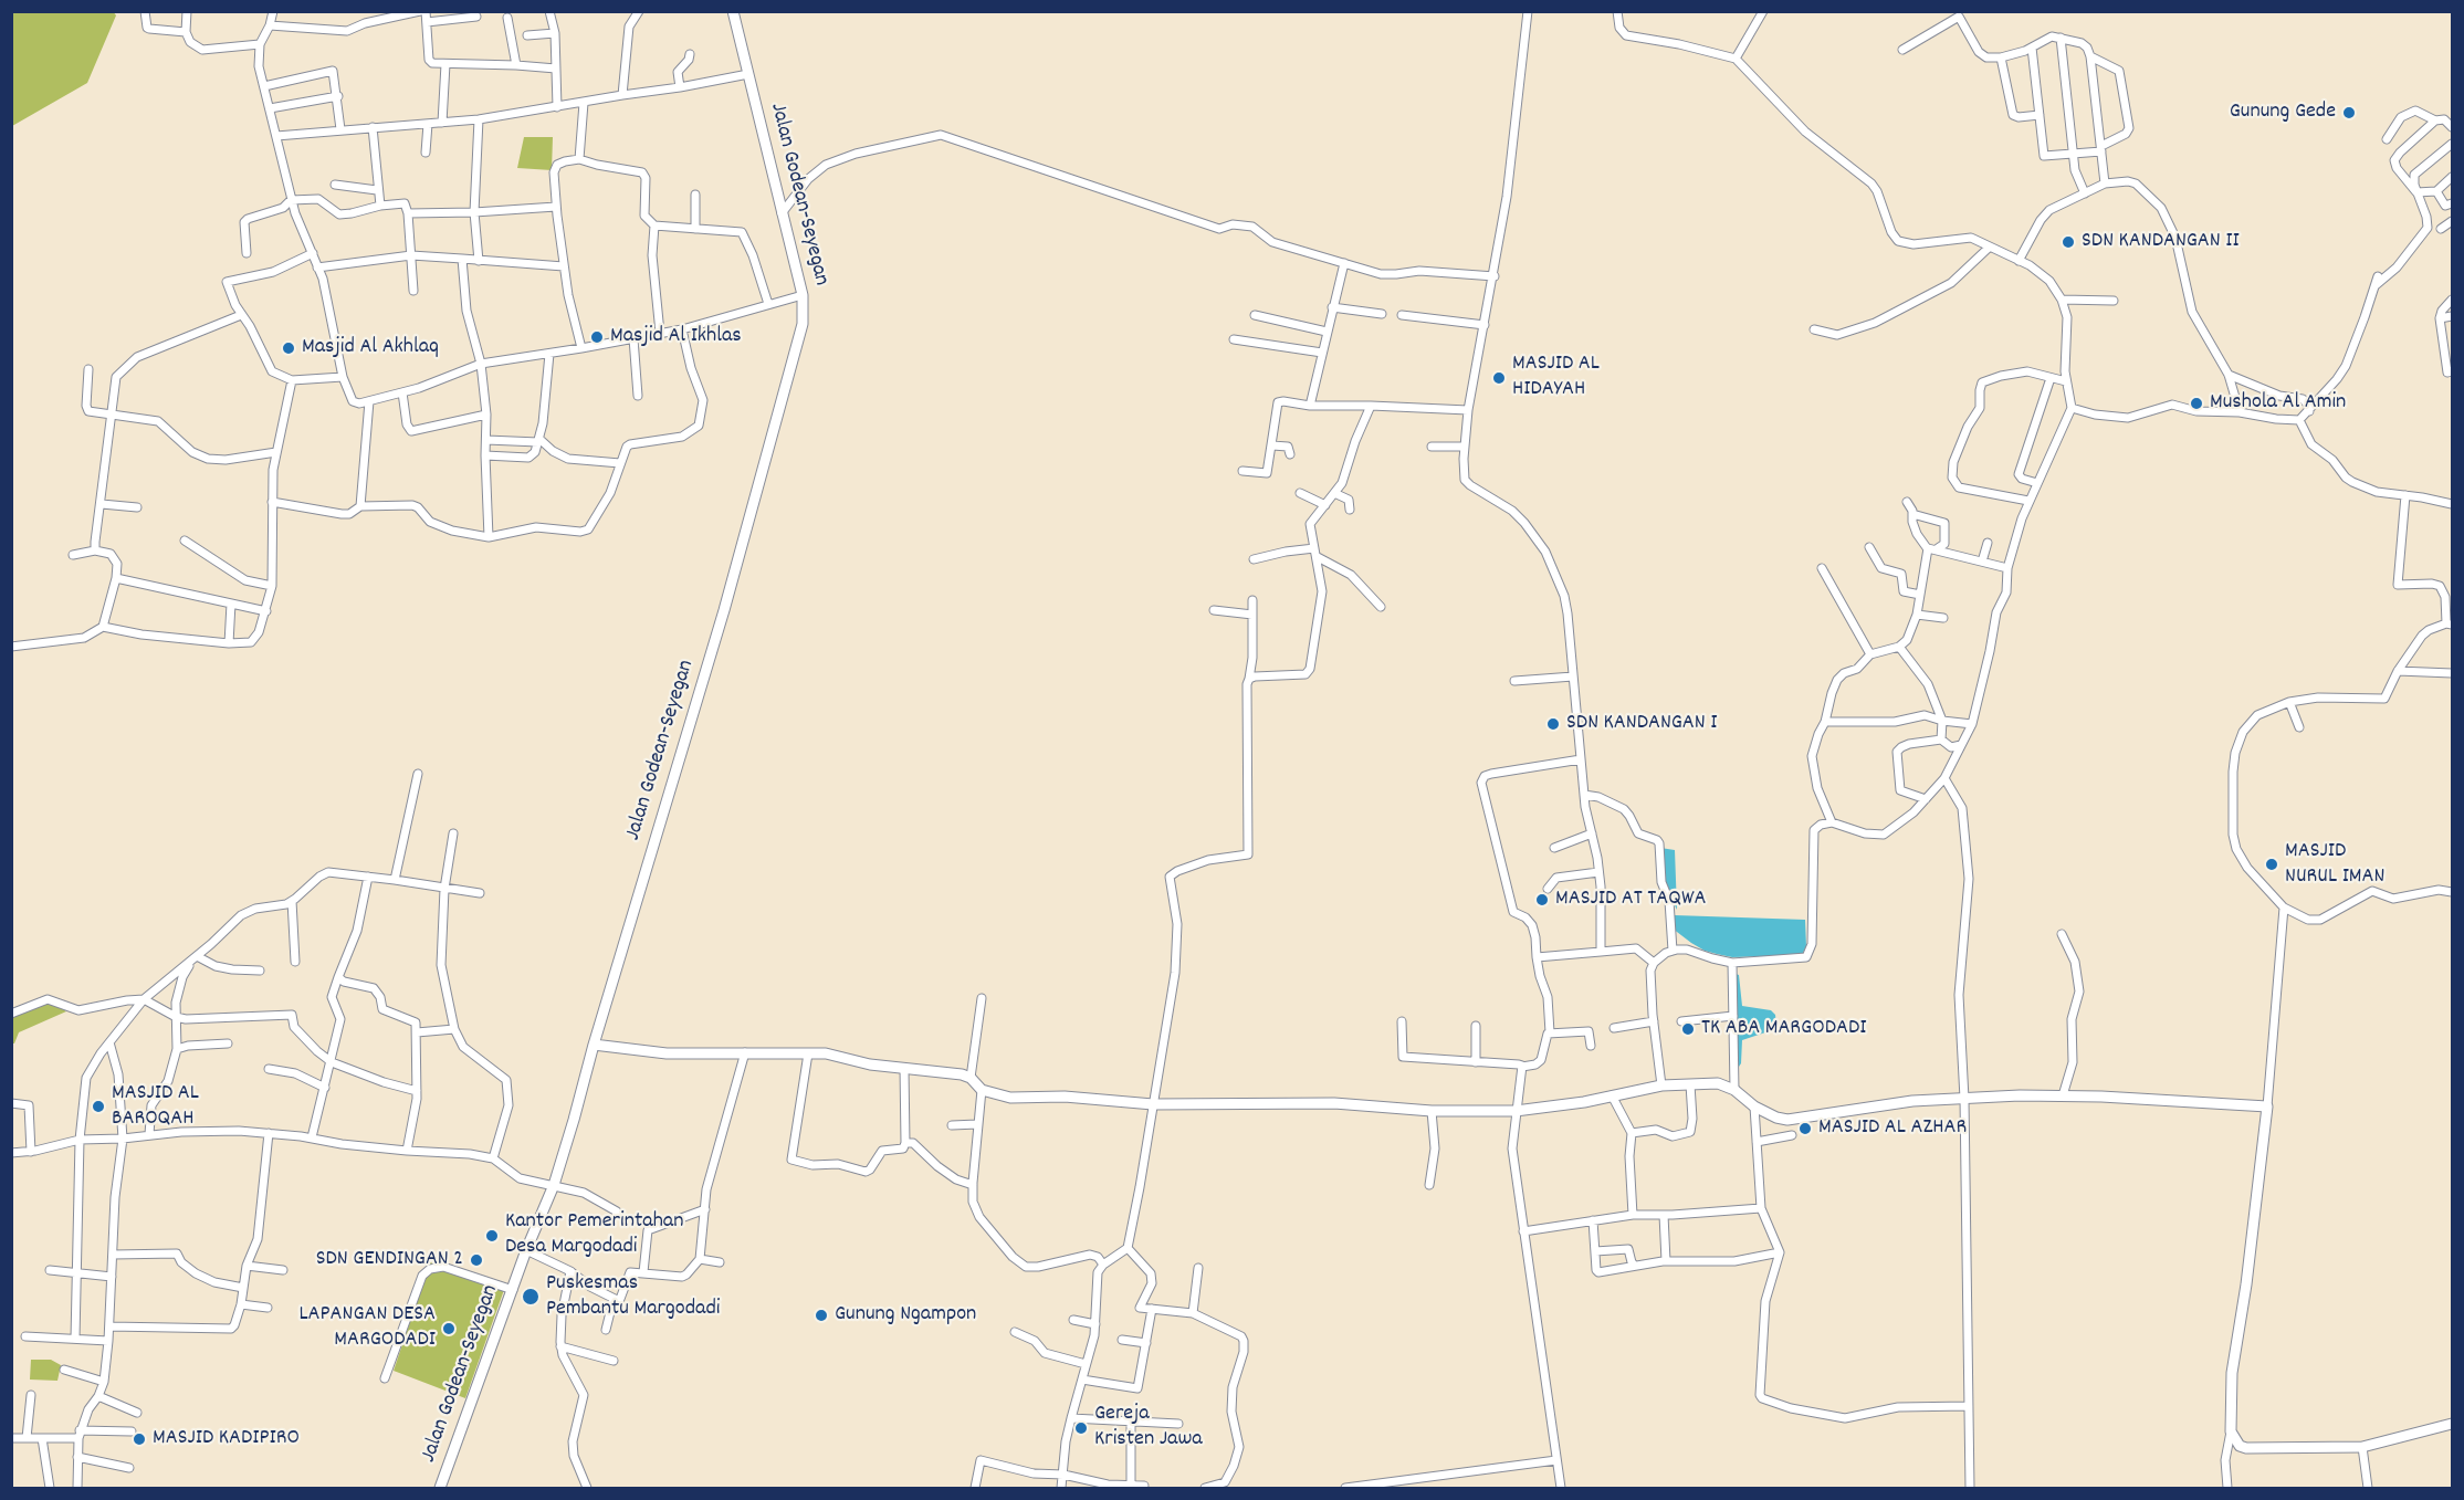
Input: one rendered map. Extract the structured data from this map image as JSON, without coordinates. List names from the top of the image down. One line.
{"streets":{"street":["Jalan Godean-Seyegan"]},"places":["Gunung Gede","SDN KANDANGAN II","Masjid Al Ikhlas","Masjid Al Akhlaq","MASJID AL HIDAYAH","Mushola Al Amin","SDN KANDANGAN I","MASJID NURUL IMAN","MASJID AT TAQWA","TK ABA MARGODADI","MASJID AL BAROQAH","MASJID AL AZHAR","Kantor Pemerintahan Desa Margodadi","SDN GENDINGAN 2","Puskesmas Pembantu Margodadi","Gunung Ngampon","LAPANGAN DESA MARGODADI","Gereja Kristen Jawa","MASJID KADIPIRO"]}
